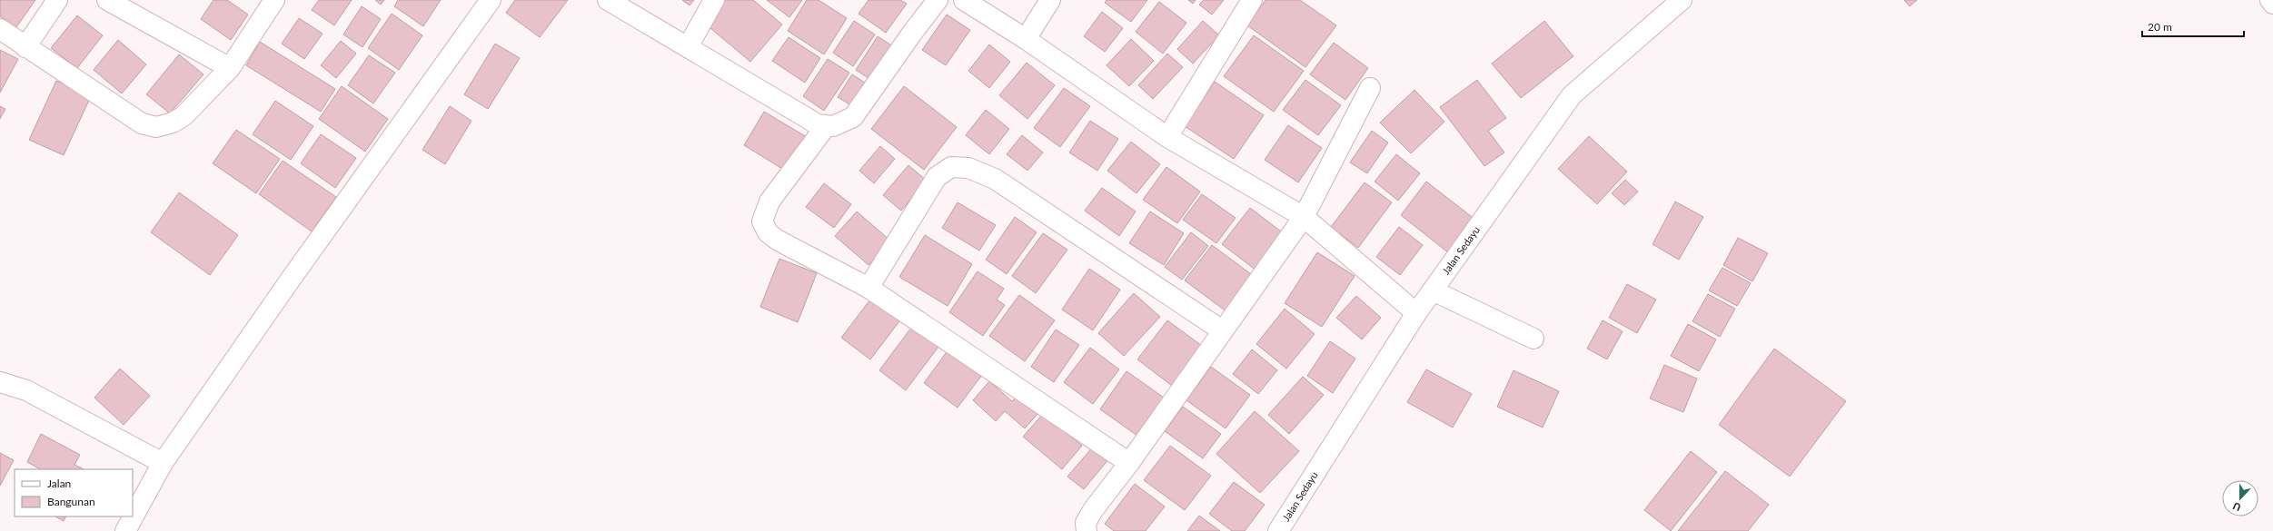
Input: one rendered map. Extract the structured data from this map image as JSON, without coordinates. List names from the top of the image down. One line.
{"streets":{"street":["Jalan Sedayu"]},"legend":["Jalan","Bangunan"],"scale_bar":"20 m","north":"bottom"}
